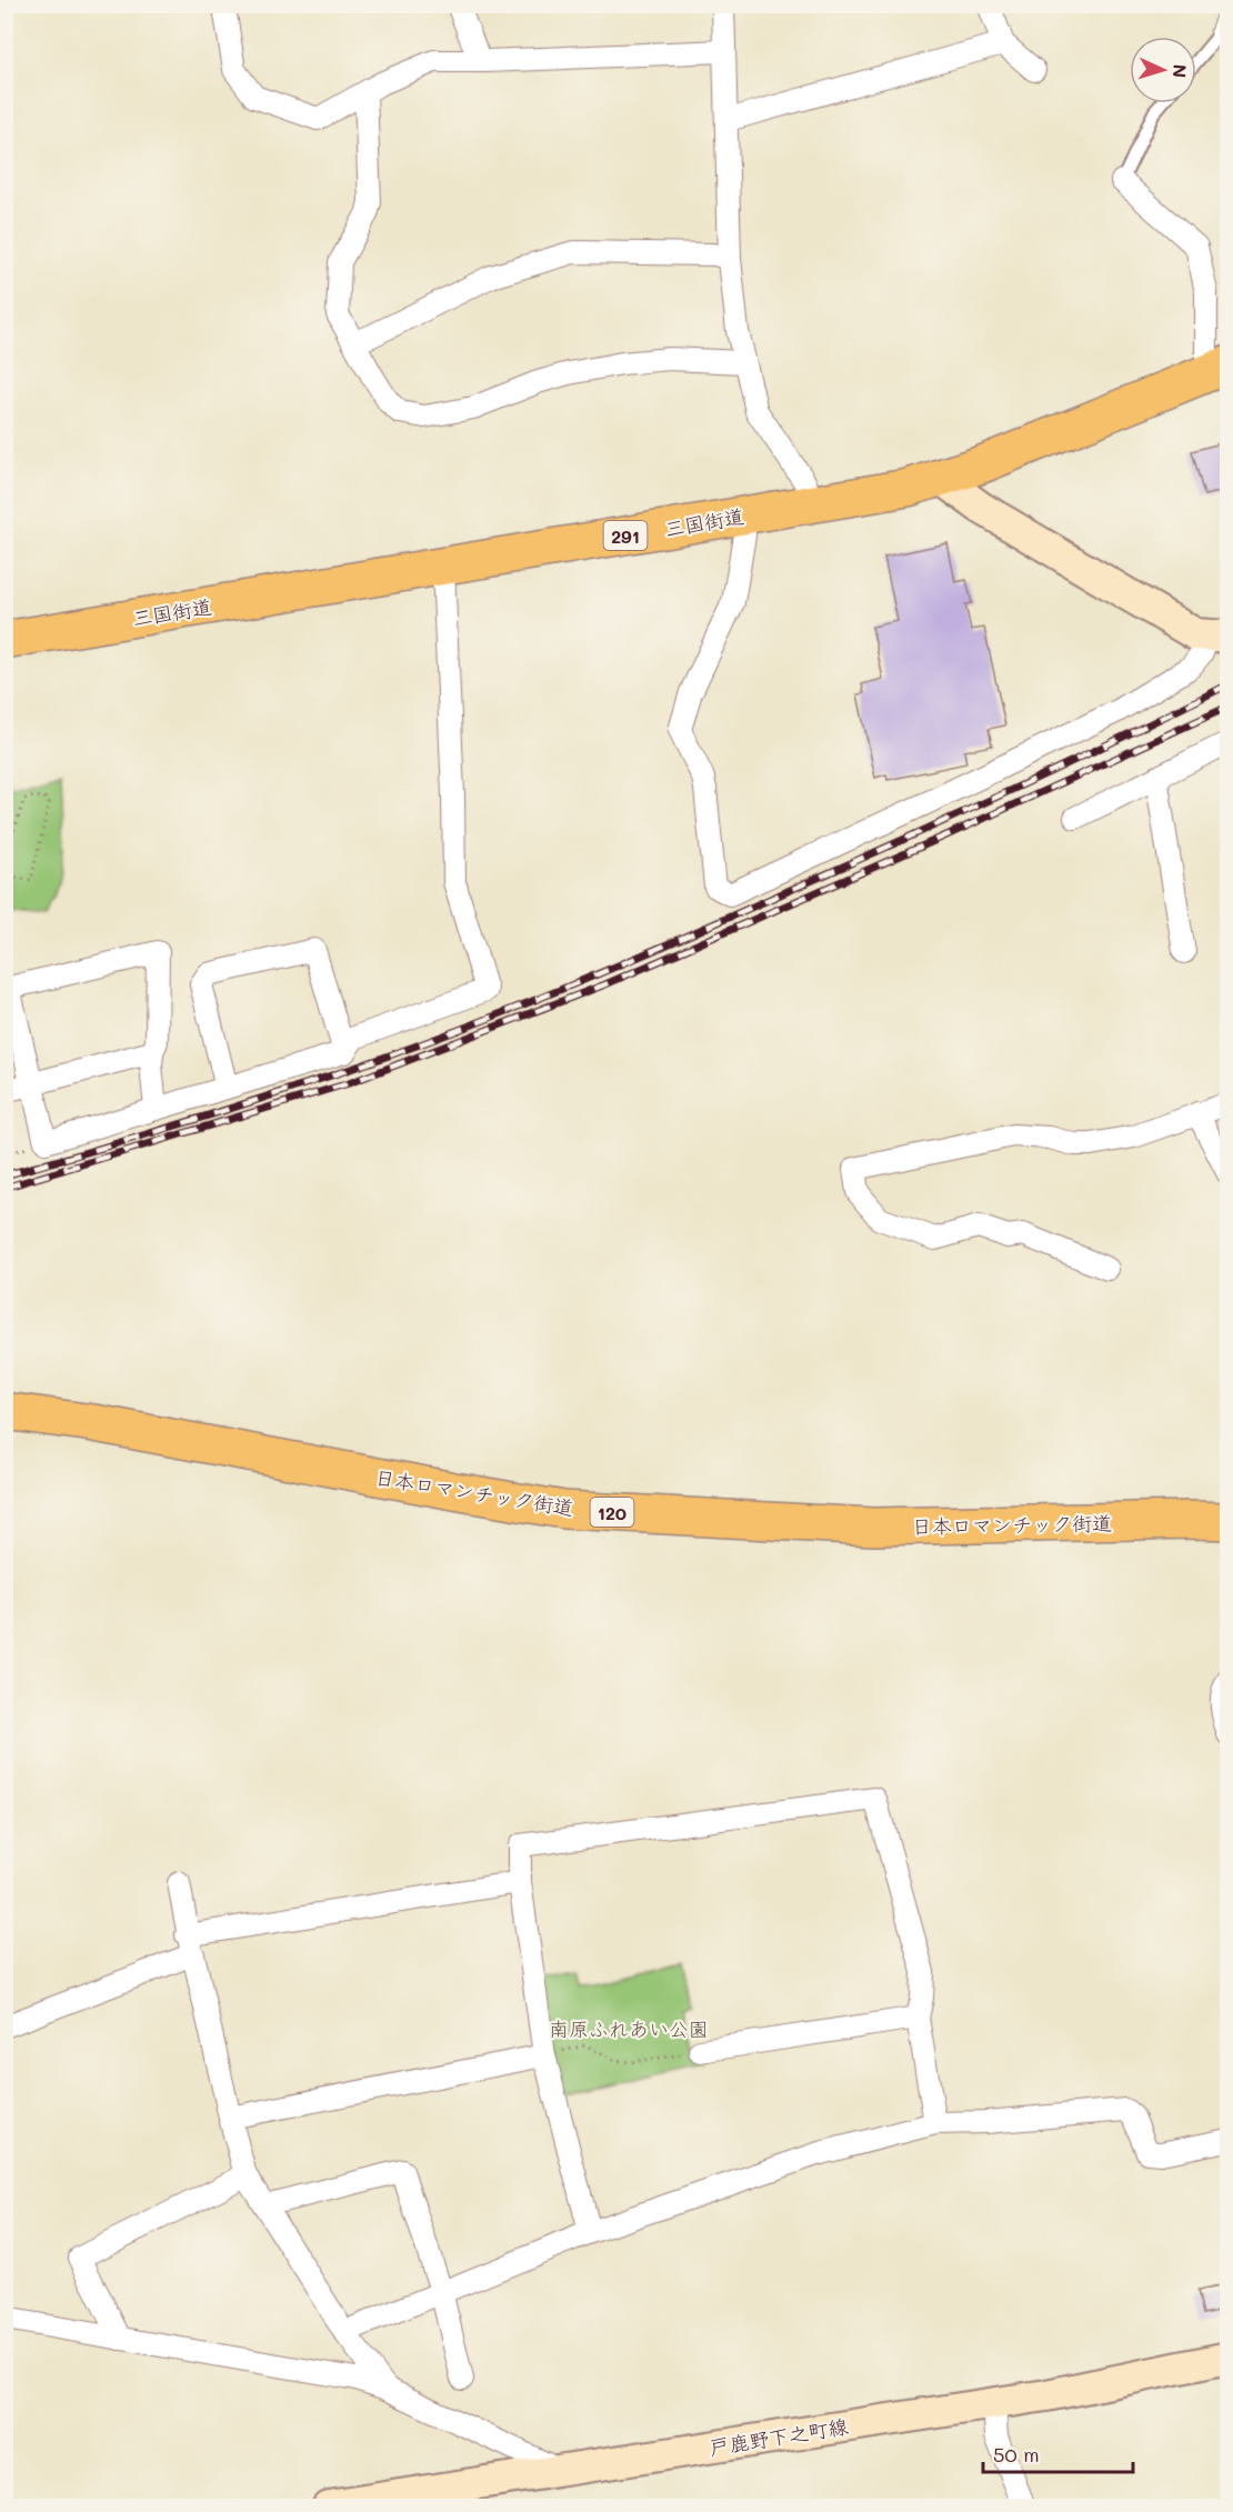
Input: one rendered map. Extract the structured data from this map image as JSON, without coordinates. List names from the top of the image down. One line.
{"streets":{"highway":["三国街道","291","日本ロマンチック街道","120"],"main road":["戸鹿野下之町線"]},"parks":["南原ふれあい公園"],"scale_bar":"50 m","north":"right"}
